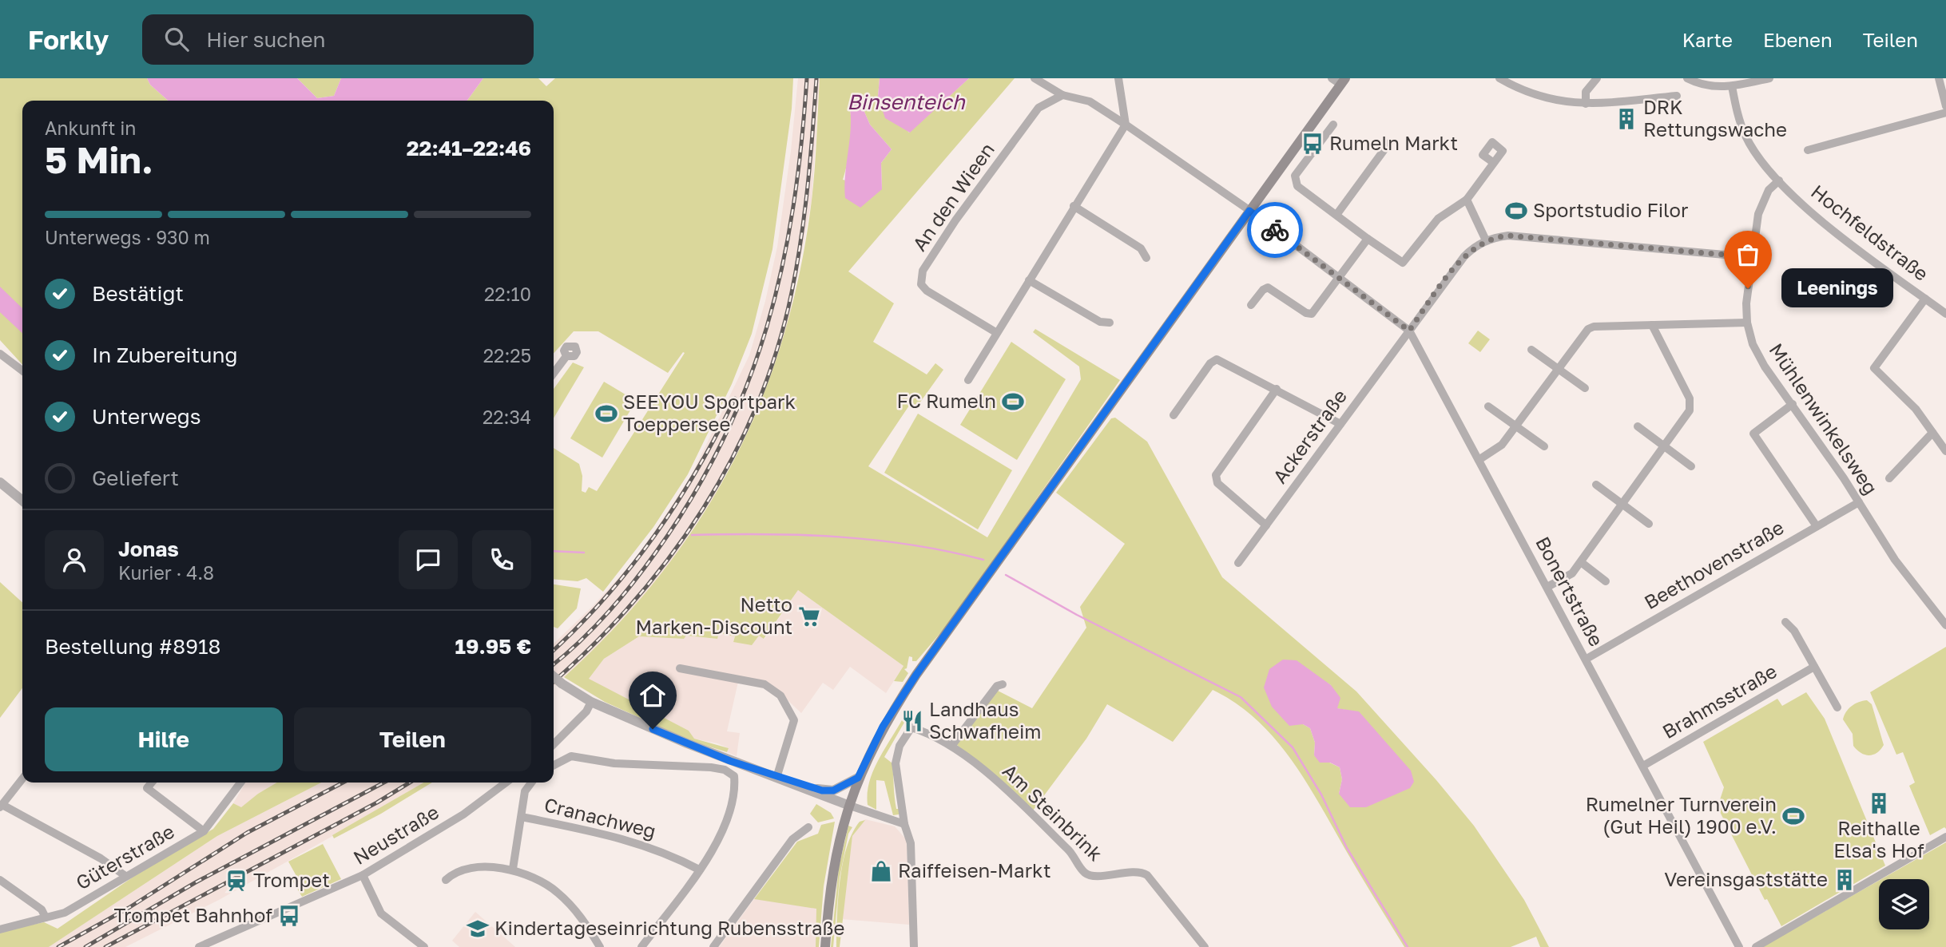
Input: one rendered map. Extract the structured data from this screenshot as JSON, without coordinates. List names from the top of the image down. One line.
{"streets":{"street":["An den Wieen","Hochfeldstraße","Mühlenwinkelsweg","Ackerstraße","Beethovenstraße","Bonertstraße","Brahmsstraße","Am Steinbrink","Cranachweg","Neustraße","Güterstraße"]},"crossings":[["Hochfeldstraße","Mühlenwinkelsweg"],["Mühlenwinkelsweg","Beethovenstraße"],["Ackerstraße","Bonertstraße"],["Beethovenstraße","Bonertstraße"],["Bonertstraße","Brahmsstraße"]],"water":["Binsenteich"],"places":{"building":["DRK Rettungswache","Reithalle Elsa's Hof","Vereinsgaststätte"],"bus stop":["Rumeln Markt","Trompet Bahnhof"],"sports":["Sportstudio Filor","FC Rumeln","SEEYOU Sportpark Toeppersee","Rumelner Turnverein (Gut Heil) 1900 e.V."],"other":["Leenings"],"supermarket":["Netto Marken-Discount"],"restaurant":["Landhaus Schwafheim"],"shop":["Raiffeisen-Markt"],"station":["Trompet"],"school or university":["Kindertageseinrichtung Rubensstraße"]},"page":{"header":"Forkly","search":"Hier suchen","nav":["Karte","Ebenen","Teilen"],"heading":["5 Min.","Ankunft in","22:41–22:46"],"panel":["Jonas","Kurier · 4.8","Bestellung #8918","19.95 €"],"bar":"Unterwegs · 930 m","list":[["Bestätigt","22:10"],["In Zubereitung","22:25"],["Unterwegs","22:34"],"Geliefert"],"bubble":"Leenings","buttons":["Hilfe","Teilen"]}}
